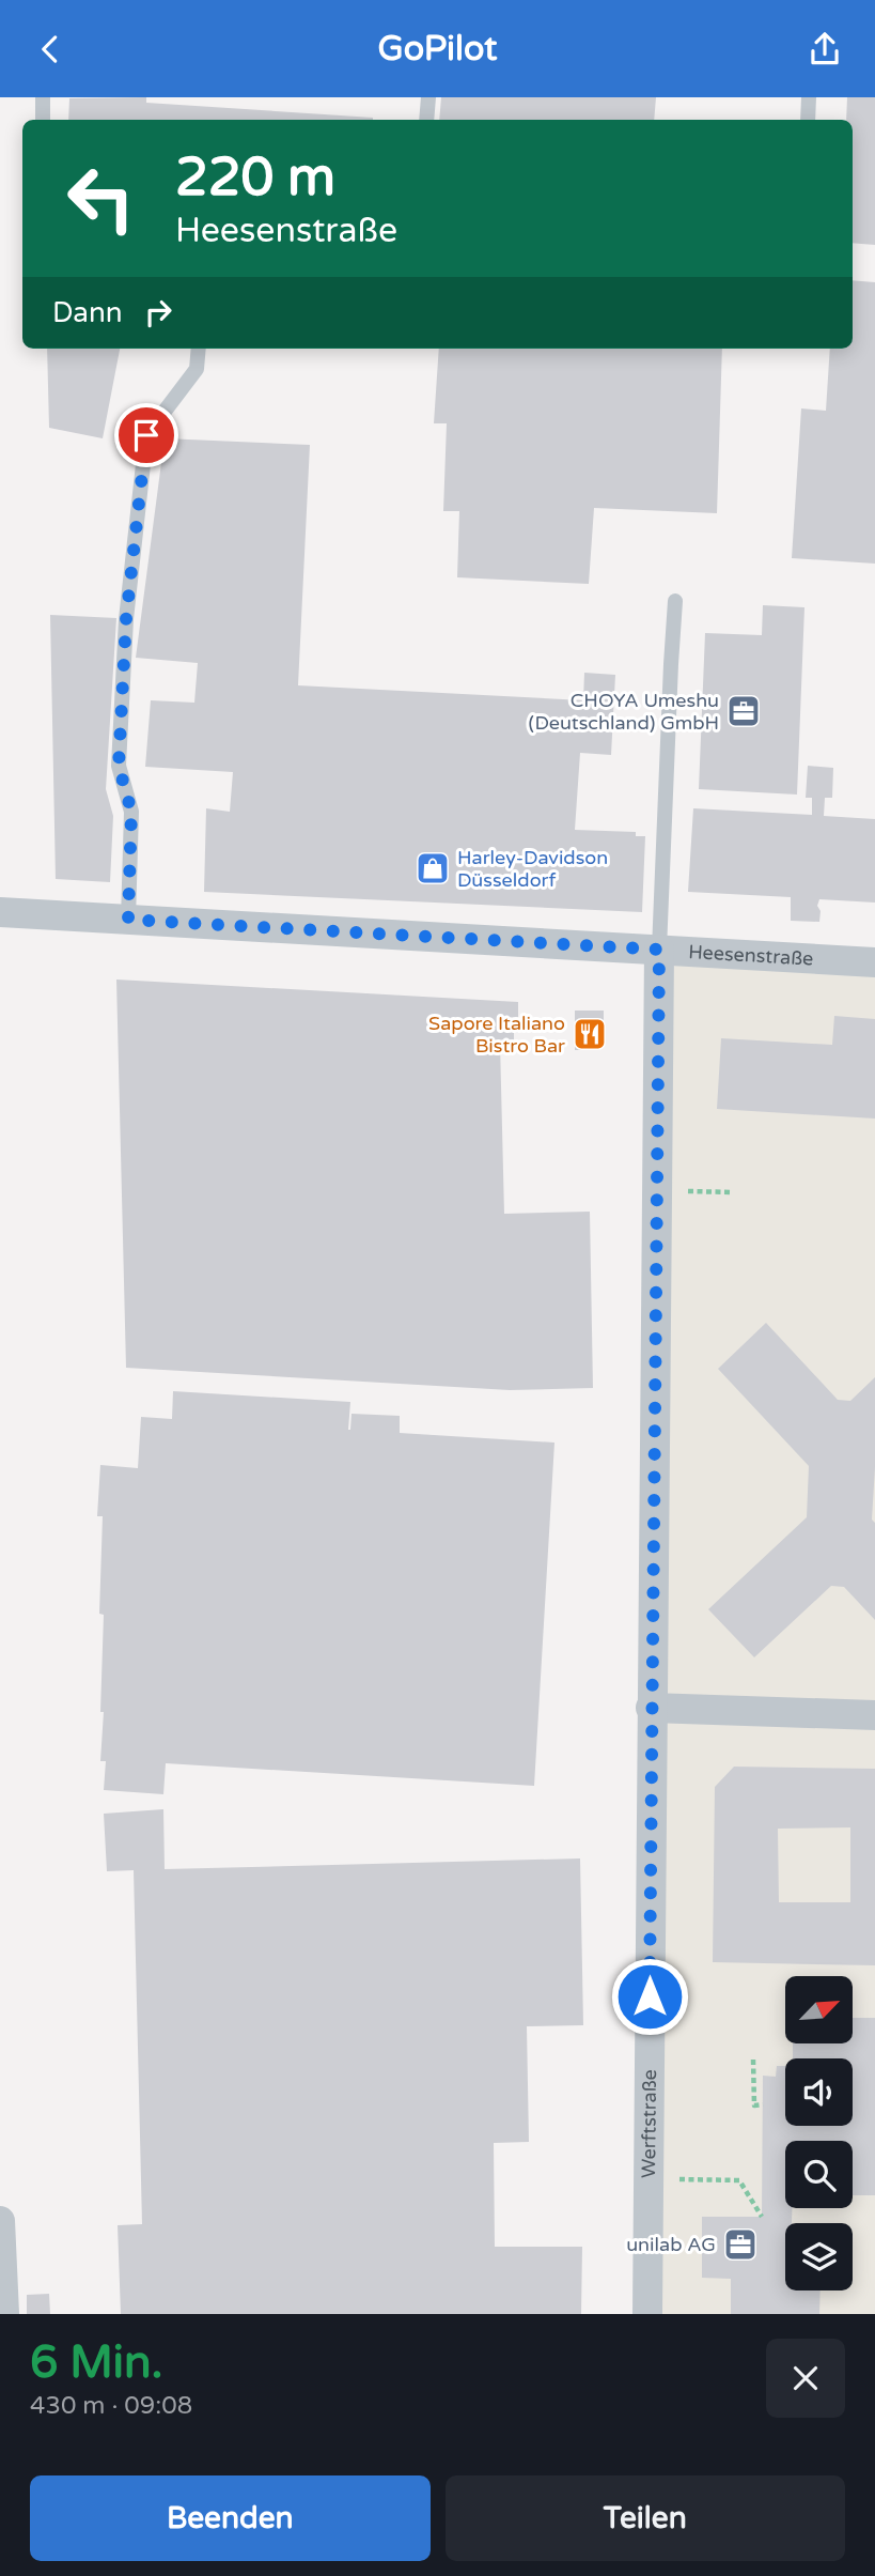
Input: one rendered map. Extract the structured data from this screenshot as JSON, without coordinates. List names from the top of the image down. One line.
{"streets":{"street":["Heesenstraße","Werftstraße"]},"crossings":[["Heesenstraße","Werftstraße"]],"places":{"office":["CHOYA Umeshu (Deutschland) GmbH","unilab AG"],"shop":["Harley-Davidson Düsseldorf"],"restaurant":["Sapore Italiano Bistro Bar"]},"north":"top right","page":{"header":"GoPilot","turn":["220 m","Heesenstraße"],"then":"Dann","heading":["6 Min.","430 m · 09:08"],"buttons":["Beenden","Teilen"]}}
